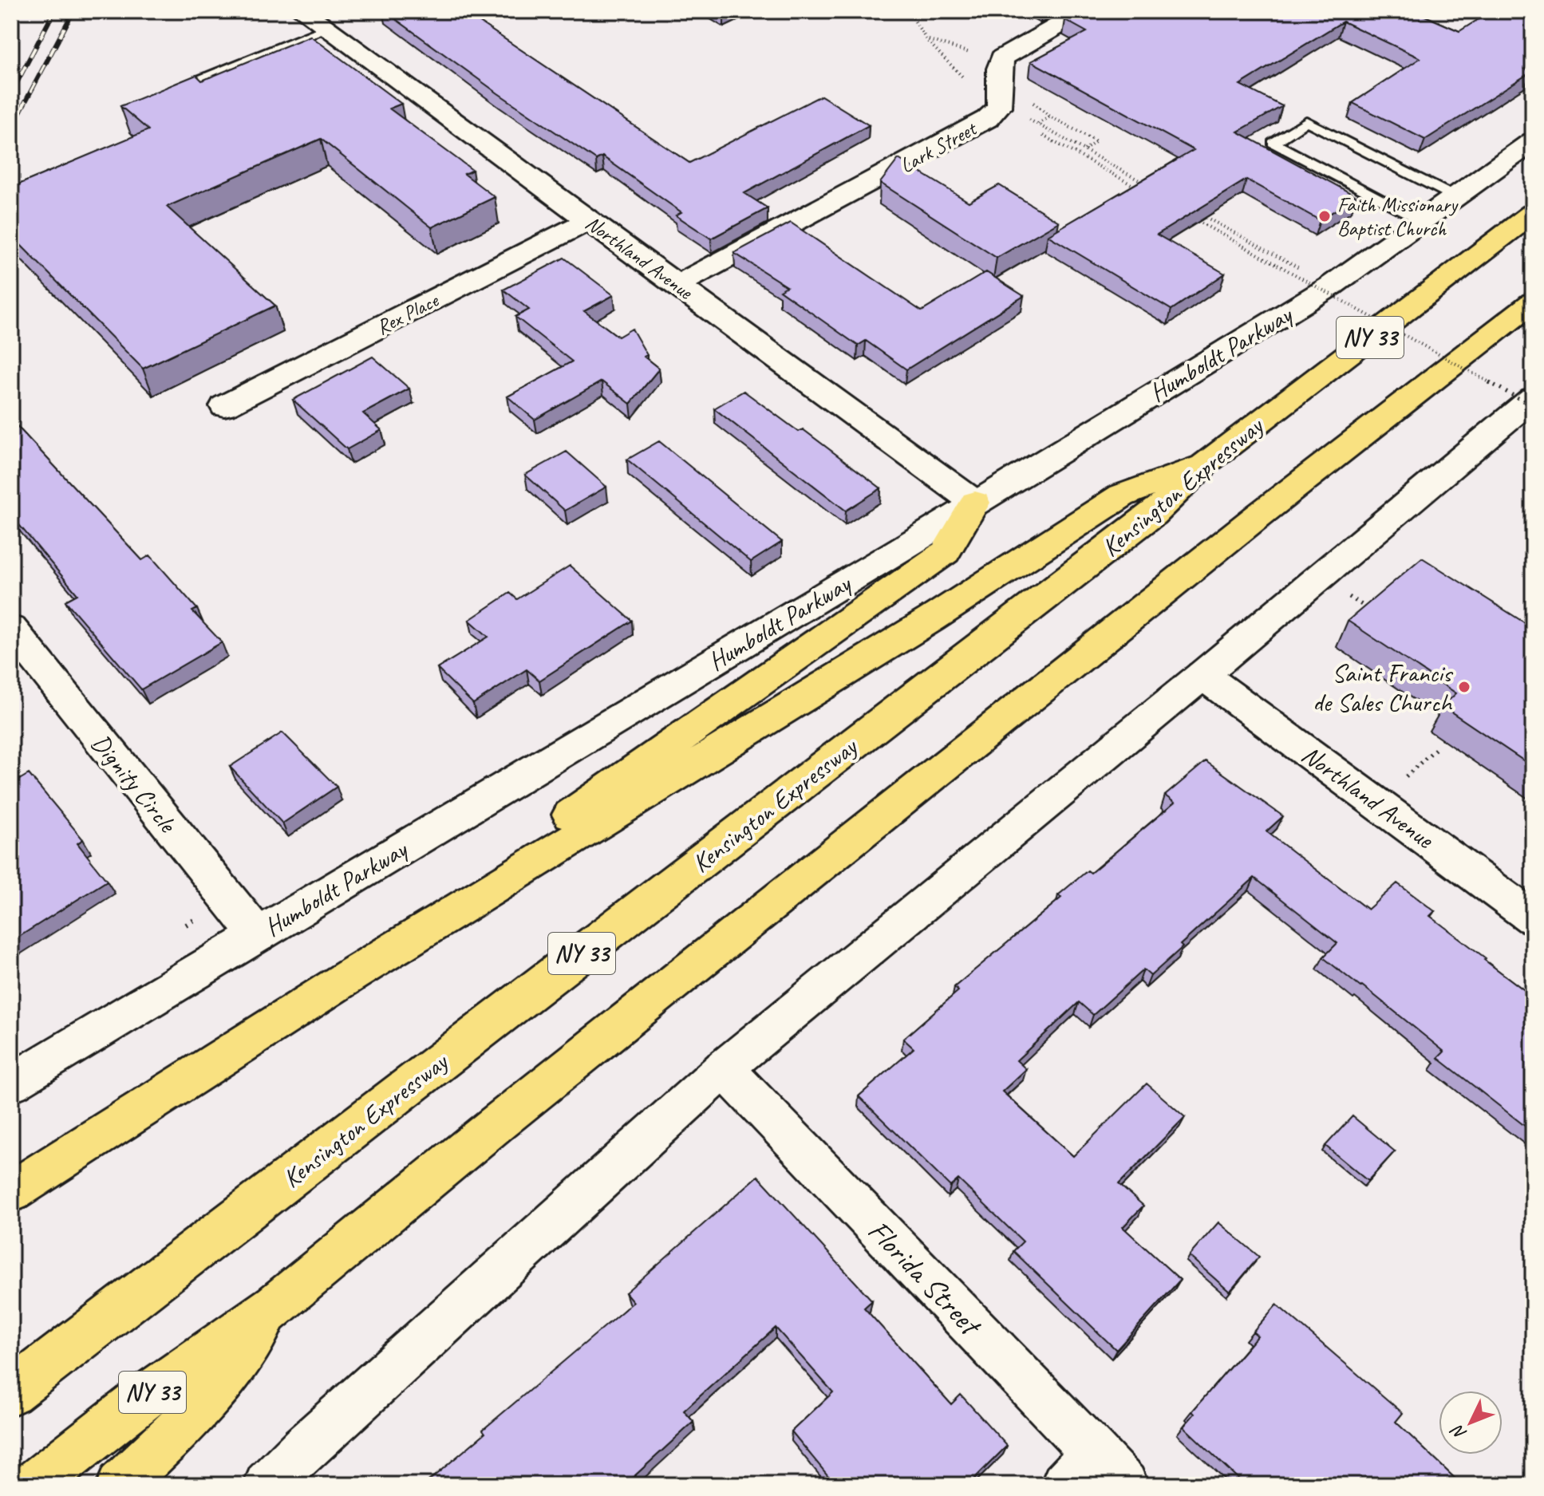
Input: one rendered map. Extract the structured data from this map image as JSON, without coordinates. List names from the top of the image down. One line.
{"streets":{"highway":["NY 33","Kensington Expressway"],"street":["Lark Street","Northland Avenue","Rex Place","Humboldt Parkway","Dignity Circle","Florida Street"]},"crossings":[["Lark Street","Northland Avenue"],["Northland Avenue","Rex Place"],["Northland Avenue","Humboldt Parkway"],["Humboldt Parkway","Dignity Circle"]],"places":["Faith Missionary Baptist Church","Saint Francis de Sales Church"],"north":"bottom left"}
